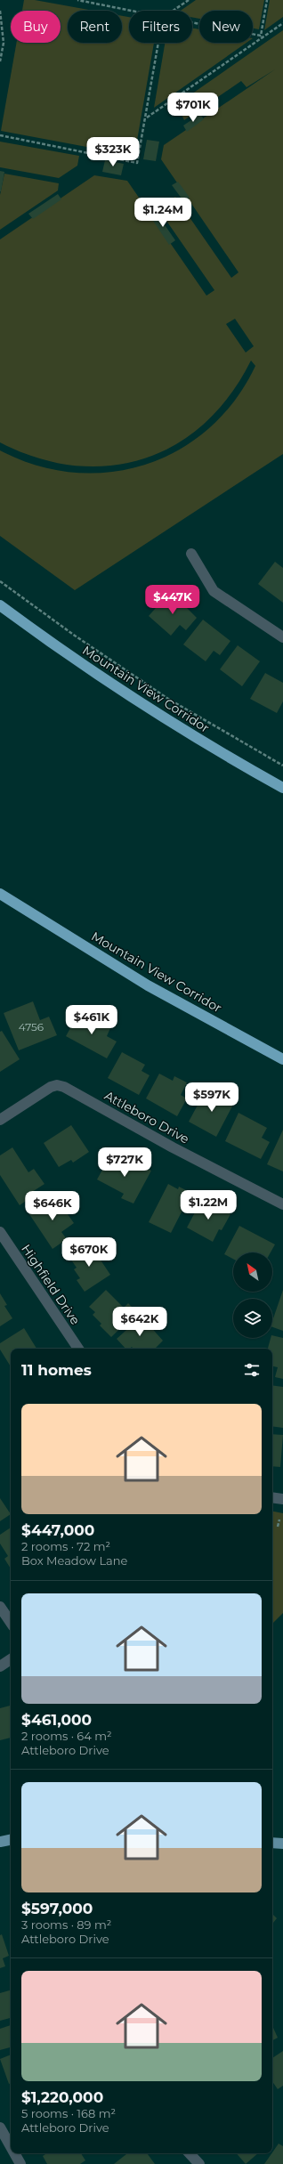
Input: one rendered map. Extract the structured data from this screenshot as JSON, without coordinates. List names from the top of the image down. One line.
{"streets":{"highway":["Mountain View Corridor"],"street":["Attleboro Drive","Highfield Drive"]},"house_numbers":["4756"],"north":"top left","page":{"chip":["Buy","Rent","Filters","New"],"price":["$701K","$323K","$1.24M","$447K","$461K","$597K","$727K","$1.22M","$646K","$670K","$642K"],"heading":"11 homes","list":[{"name":"$447,000","note":"2 rooms · 72 m² · Box Meadow Lane"},{"name":"$461,000","note":"2 rooms · 64 m² · Attleboro Drive"},{"name":"$597,000","note":"3 rooms · 89 m² · Attleboro Drive"},{"name":"$1,220,000","note":"5 rooms · 168 m² · Attleboro Drive"}]}}
